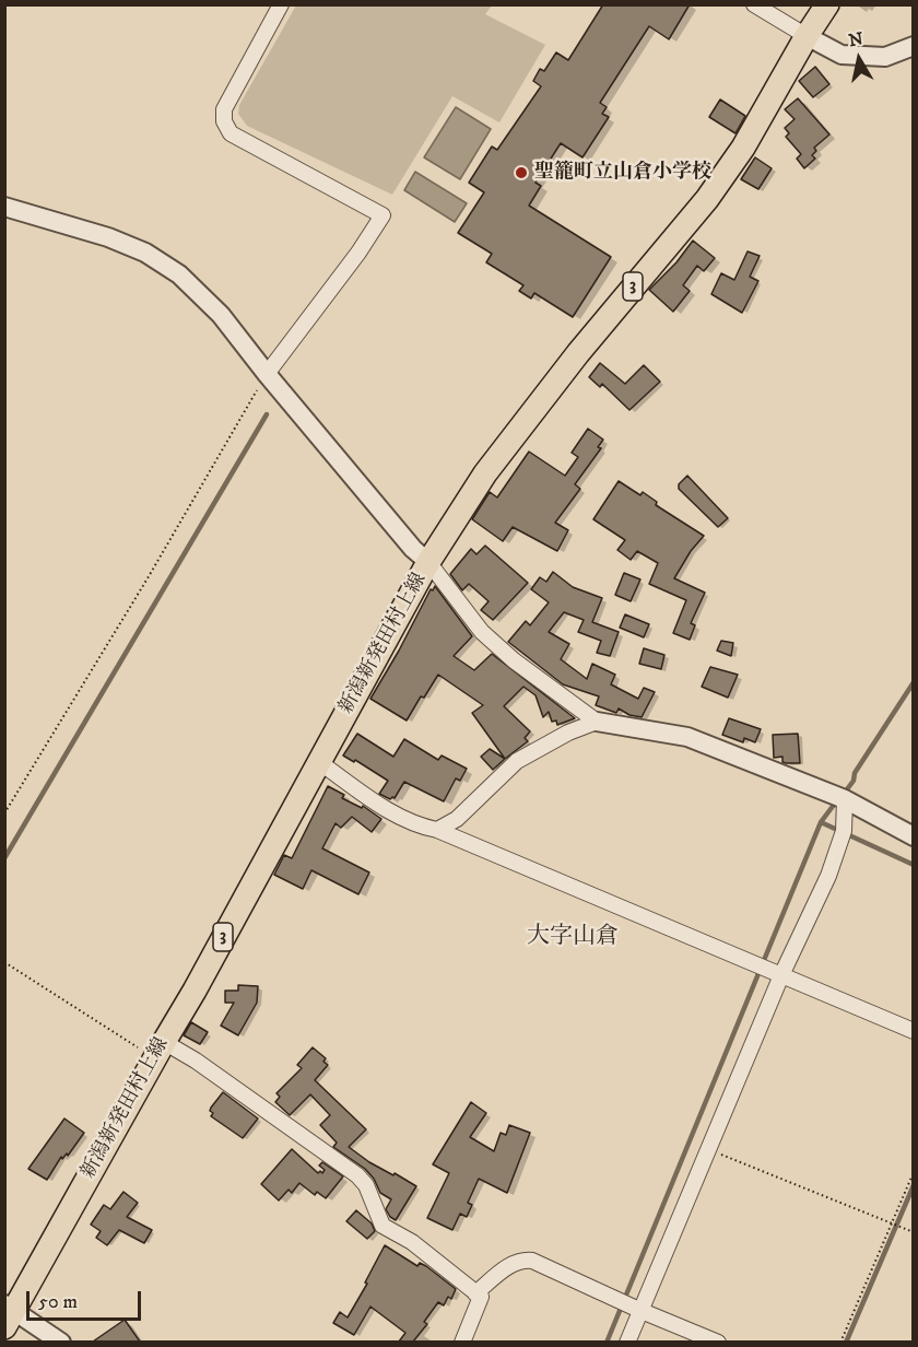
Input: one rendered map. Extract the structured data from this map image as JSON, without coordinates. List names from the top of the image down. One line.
{"streets":{"main road":["3","新潟新発田村上線"]},"districts":["大字山倉"],"places":["聖籠町立山倉小学校"],"scale_bar":"50 m","north":"top"}
